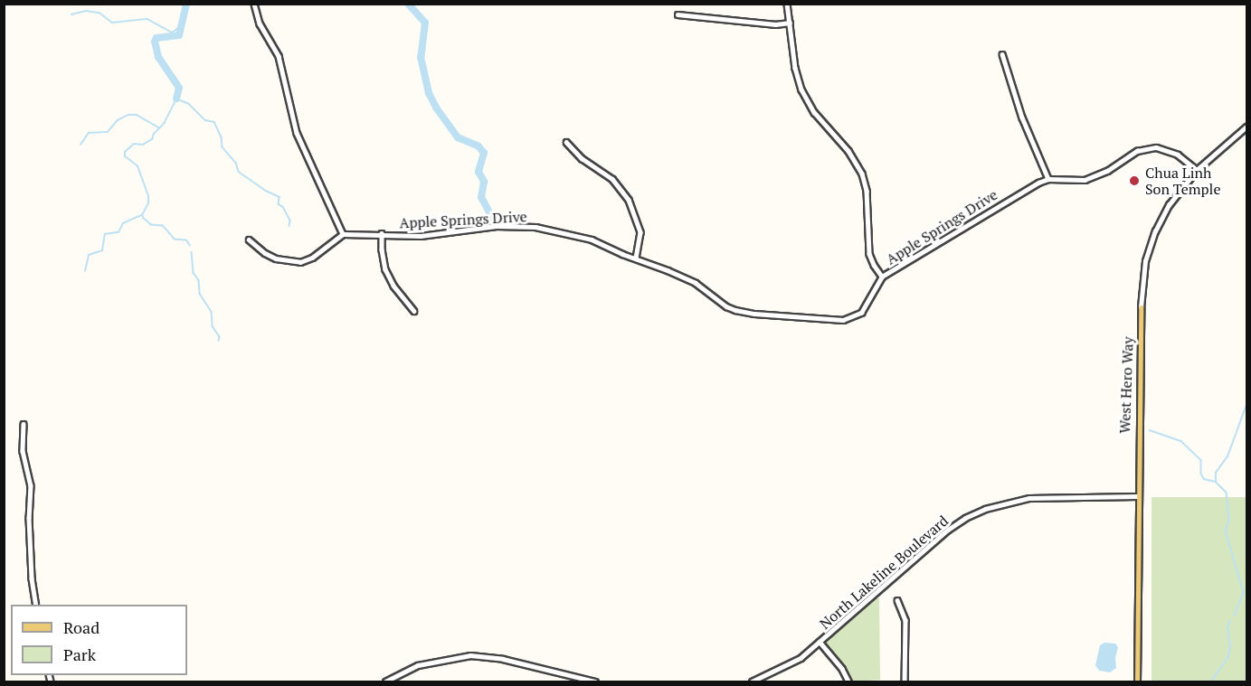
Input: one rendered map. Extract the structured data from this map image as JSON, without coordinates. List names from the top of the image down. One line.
{"streets":{"main road":["West Hero Way"],"street":["Apple Springs Drive","North Lakeline Boulevard"]},"crossings":[["Apple Springs Drive","West Hero Way"],["West Hero Way","North Lakeline Boulevard"]],"places":["Chua Linh Son Temple"],"legend":["Road","Park"]}
